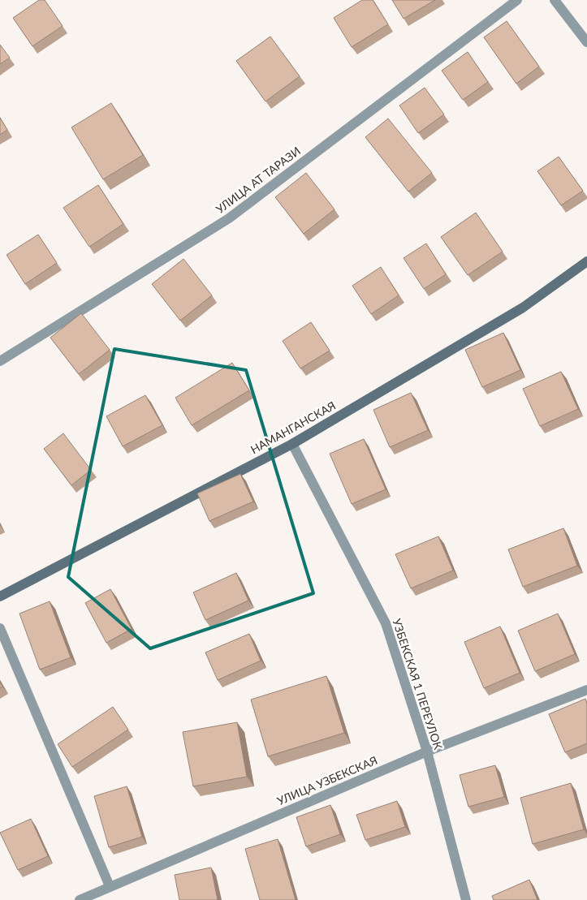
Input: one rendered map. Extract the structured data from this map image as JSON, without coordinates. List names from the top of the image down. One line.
{"streets":{"street":["УЛИЦА АТ ТАРАЗИ","НАМАНГАНСКАЯ","УЗБЕКСКАЯ 1 ПЕРЕУЛОК","УЛИЦА УЗБЕКСКАЯ"]},"crossings":[["НАМАНГАНСКАЯ","УЗБЕКСКАЯ 1 ПЕРЕУЛОК"],["УЗБЕКСКАЯ 1 ПЕРЕУЛОК","УЛИЦА УЗБЕКСКАЯ"]]}
